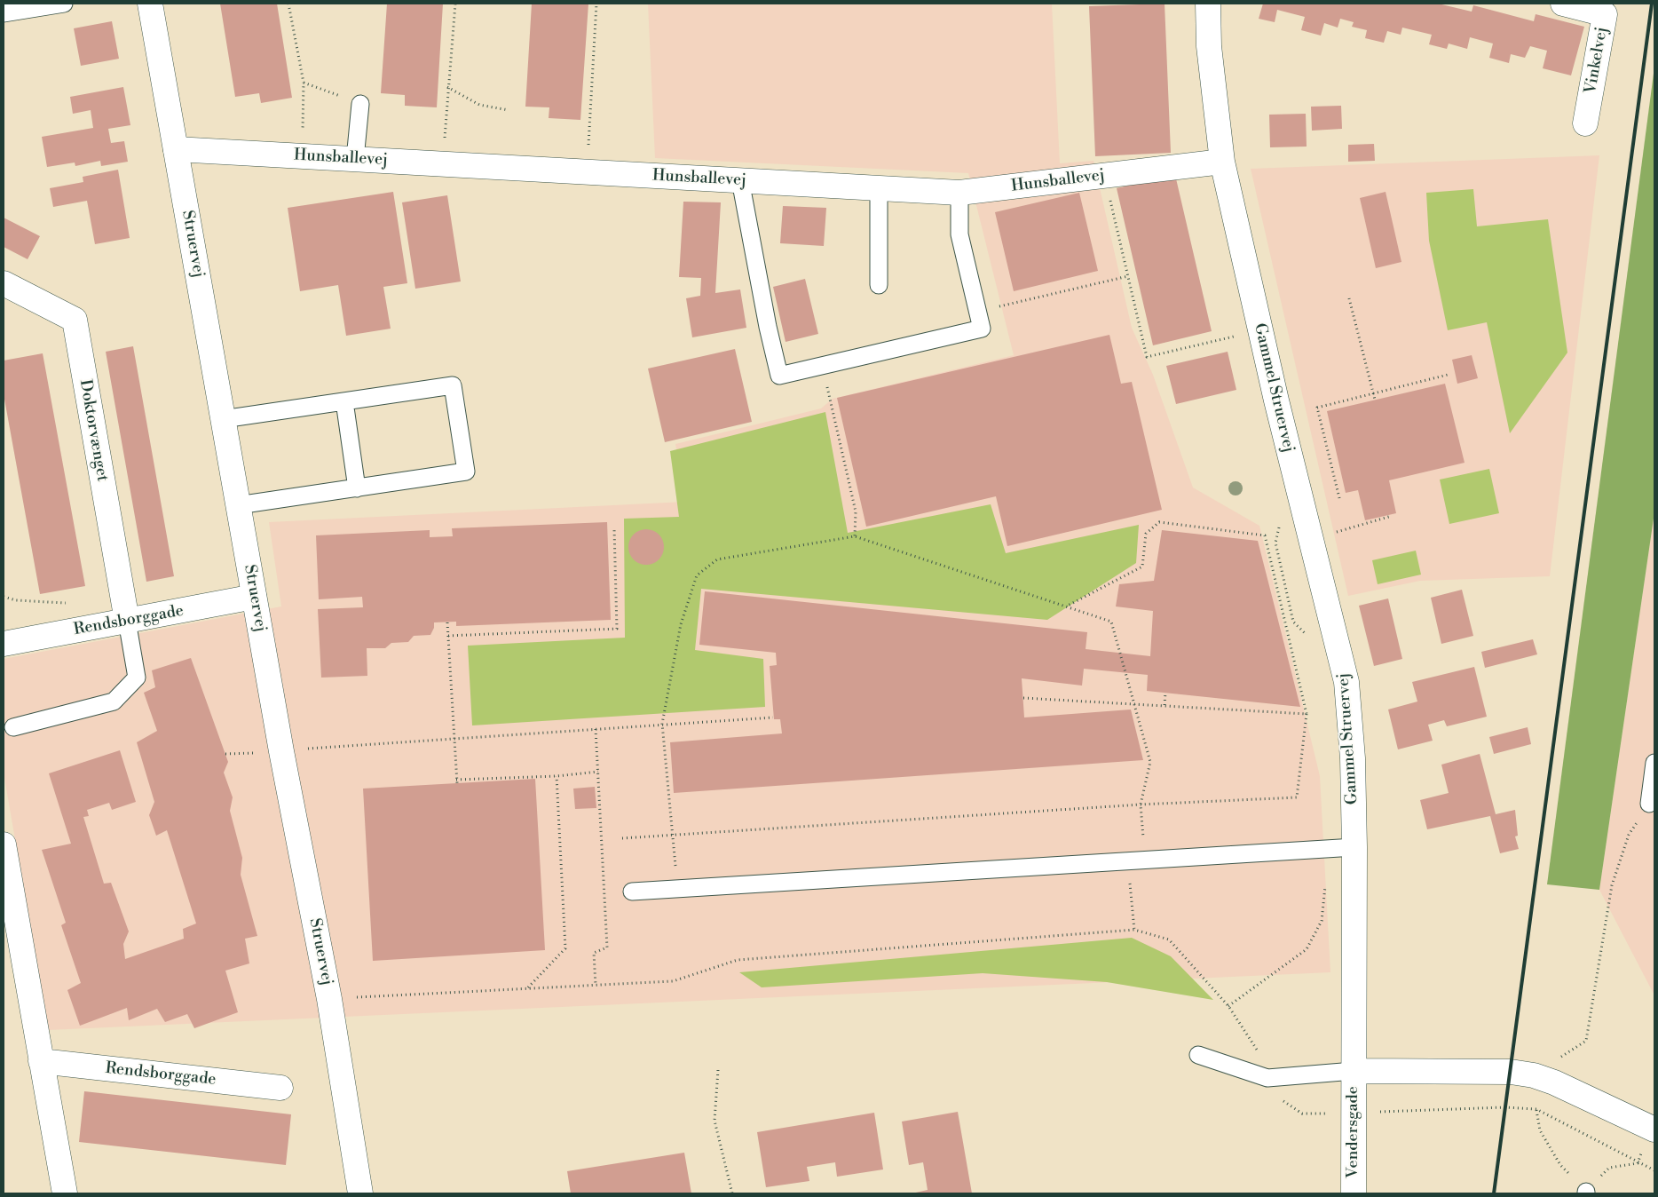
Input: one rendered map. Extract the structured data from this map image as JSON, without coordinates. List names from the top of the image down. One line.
{"streets":{"street":["Vinkelvej","Hunsballevej","Struervej","Gammel Struervej","Doktorvænget","Rendsborggade","Vendersgade"]},"crossings":[["Hunsballevej","Struervej"],["Hunsballevej","Gammel Struervej"],["Struervej","Rendsborggade"],["Gammel Struervej","Vendersgade"],["Doktorvænget","Rendsborggade"]]}
